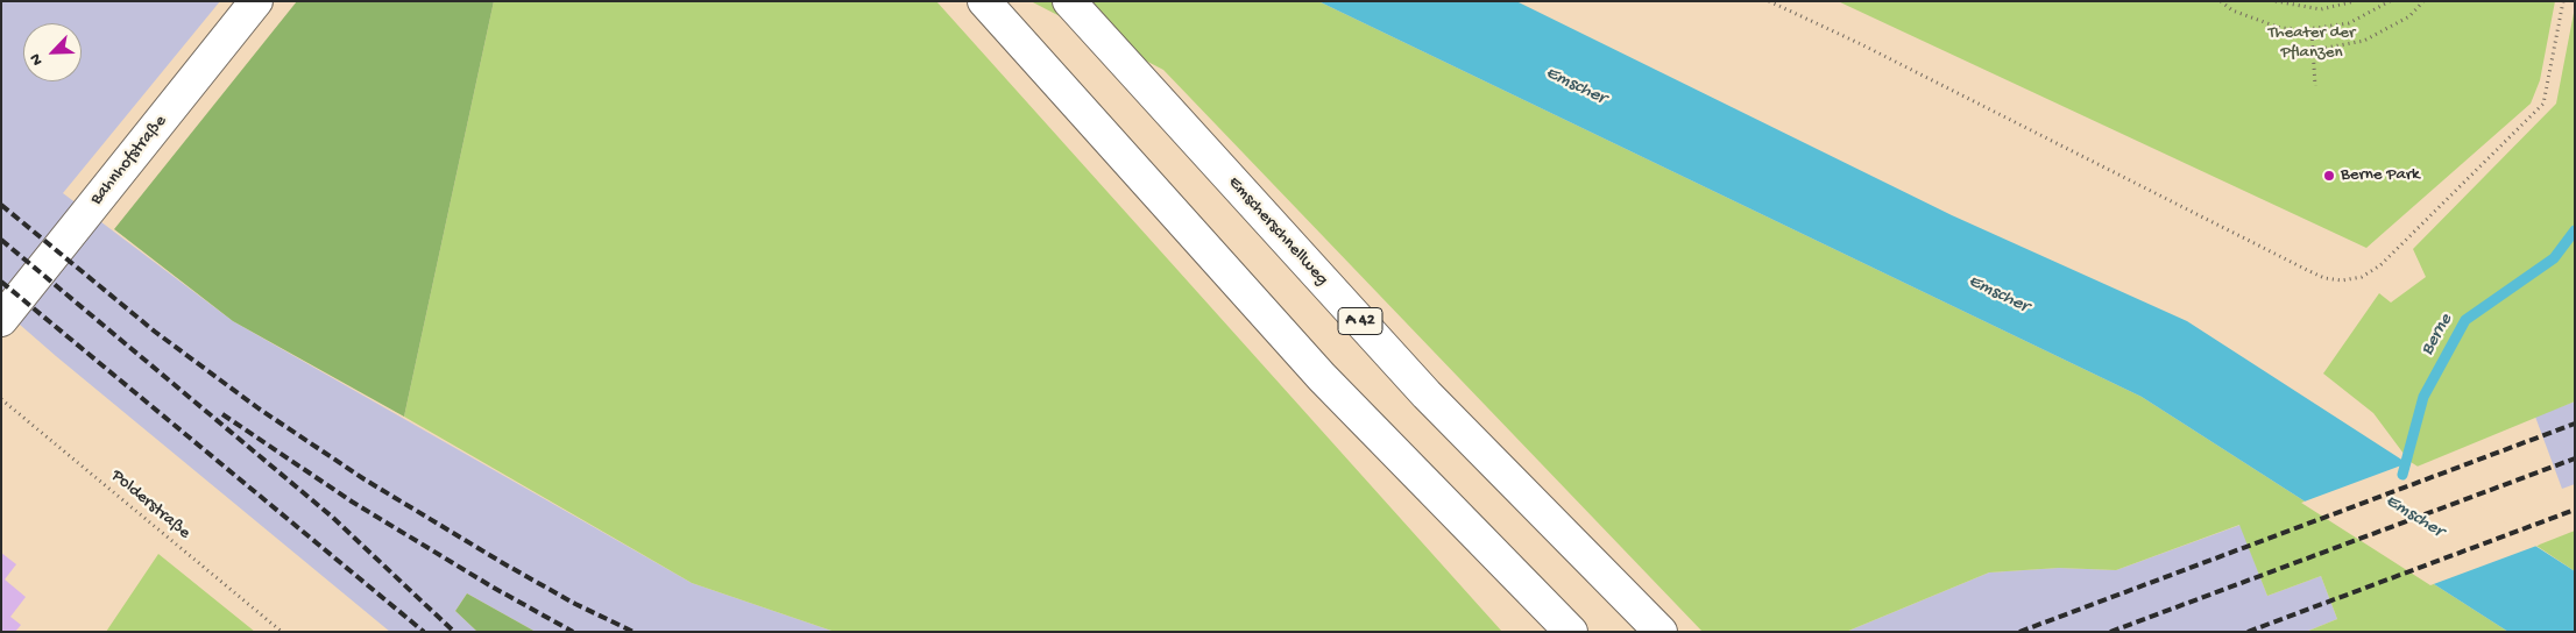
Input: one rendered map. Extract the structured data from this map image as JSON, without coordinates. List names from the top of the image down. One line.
{"streets":{"main road":["Bahnhofstraße","Emscherschnellweg","A 42"],"path":["Polderstraße"]},"water":["Emscher","Berne"],"parks":["Theater der Pflanzen"],"places":["Berne Park"],"north":"bottom left"}
